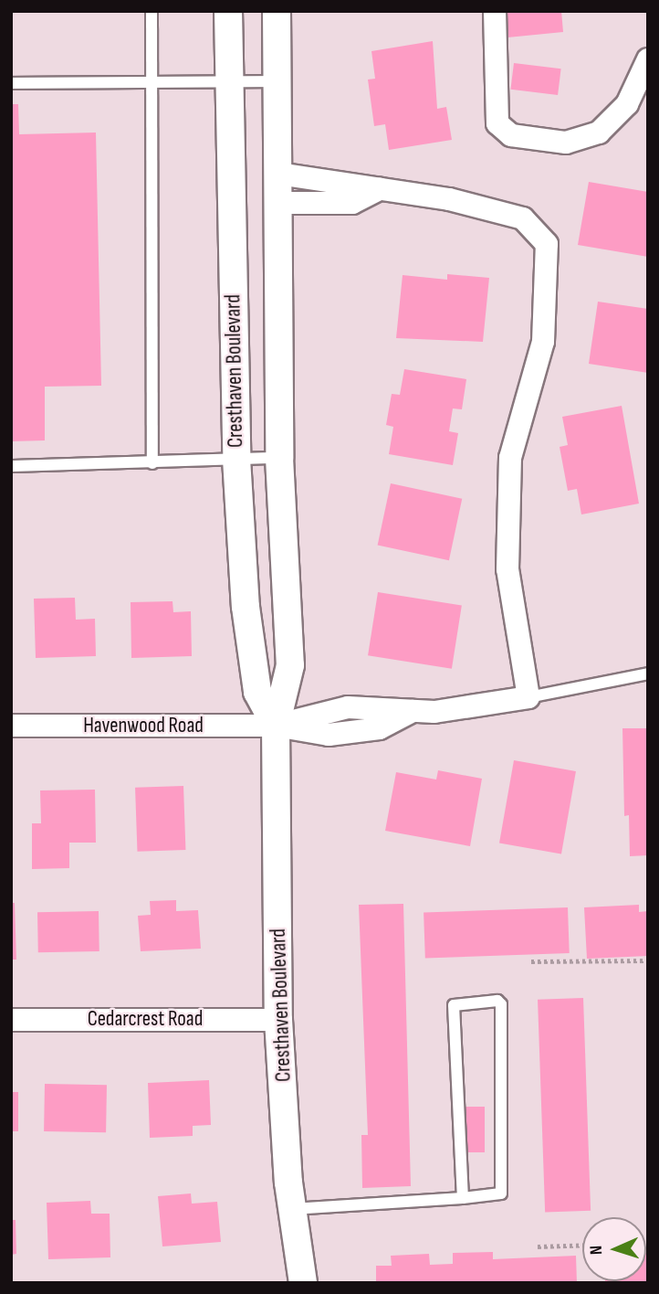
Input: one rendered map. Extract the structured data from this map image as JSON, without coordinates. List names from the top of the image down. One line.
{"streets":{"street":["Cresthaven Boulevard","Havenwood Road","Cedarcrest Road"]},"crossings":[["Cresthaven Boulevard","Havenwood Road"],["Cresthaven Boulevard","Cedarcrest Road"]],"north":"left"}
